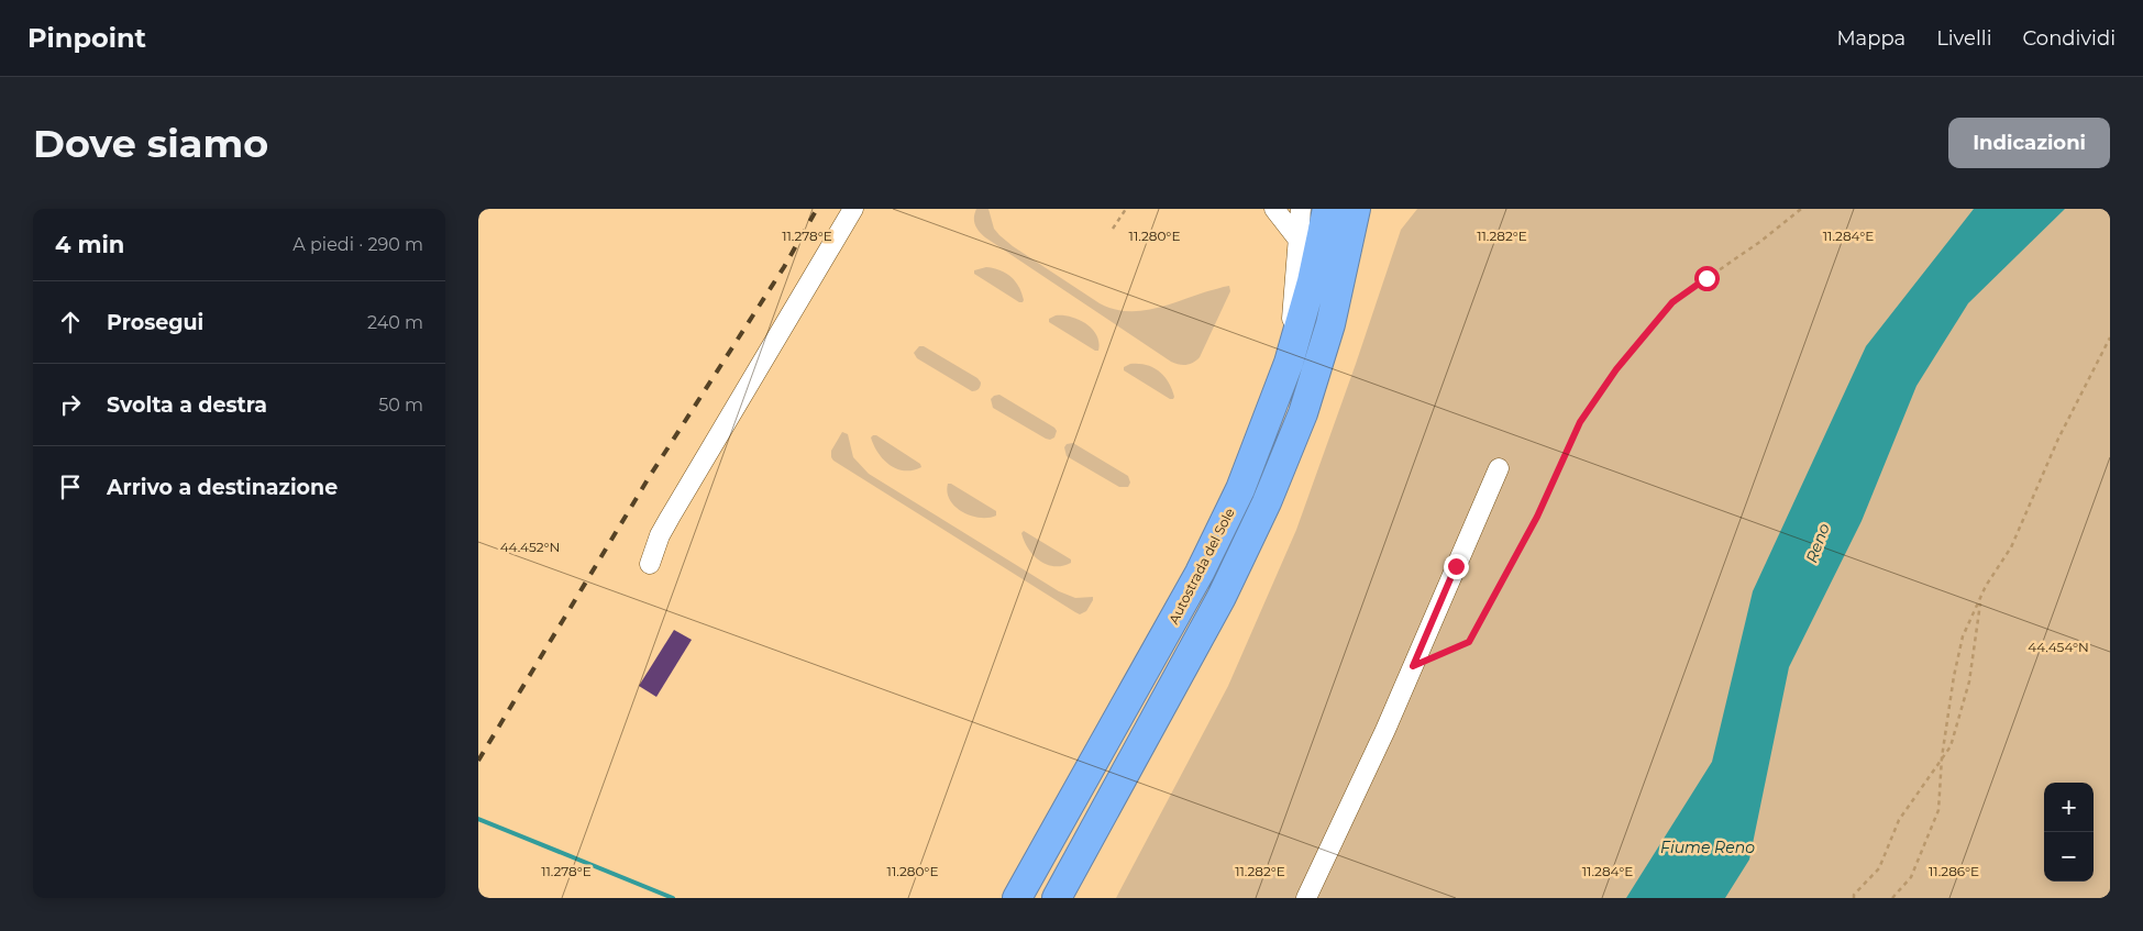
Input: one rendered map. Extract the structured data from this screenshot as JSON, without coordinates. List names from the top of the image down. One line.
{"streets":{"highway":["Autostrada del Sole"]},"water":["Reno","Fiume Reno"],"page":{"header":"Pinpoint","nav":["Mappa","Livelli","Condividi"],"buttons":"Indicazioni","title":"Dove siamo","heading":["4 min","A piedi · 290 m"],"list":[["Prosegui","240 m"],["Svolta a destra","50 m"],"Arrivo a destinazione"],"map_buttons":["+","−"]},"coordinates":["11.278°E","11.280°E","11.282°E","11.284°E","44.452°N","44.454°N","11.286°E"]}
